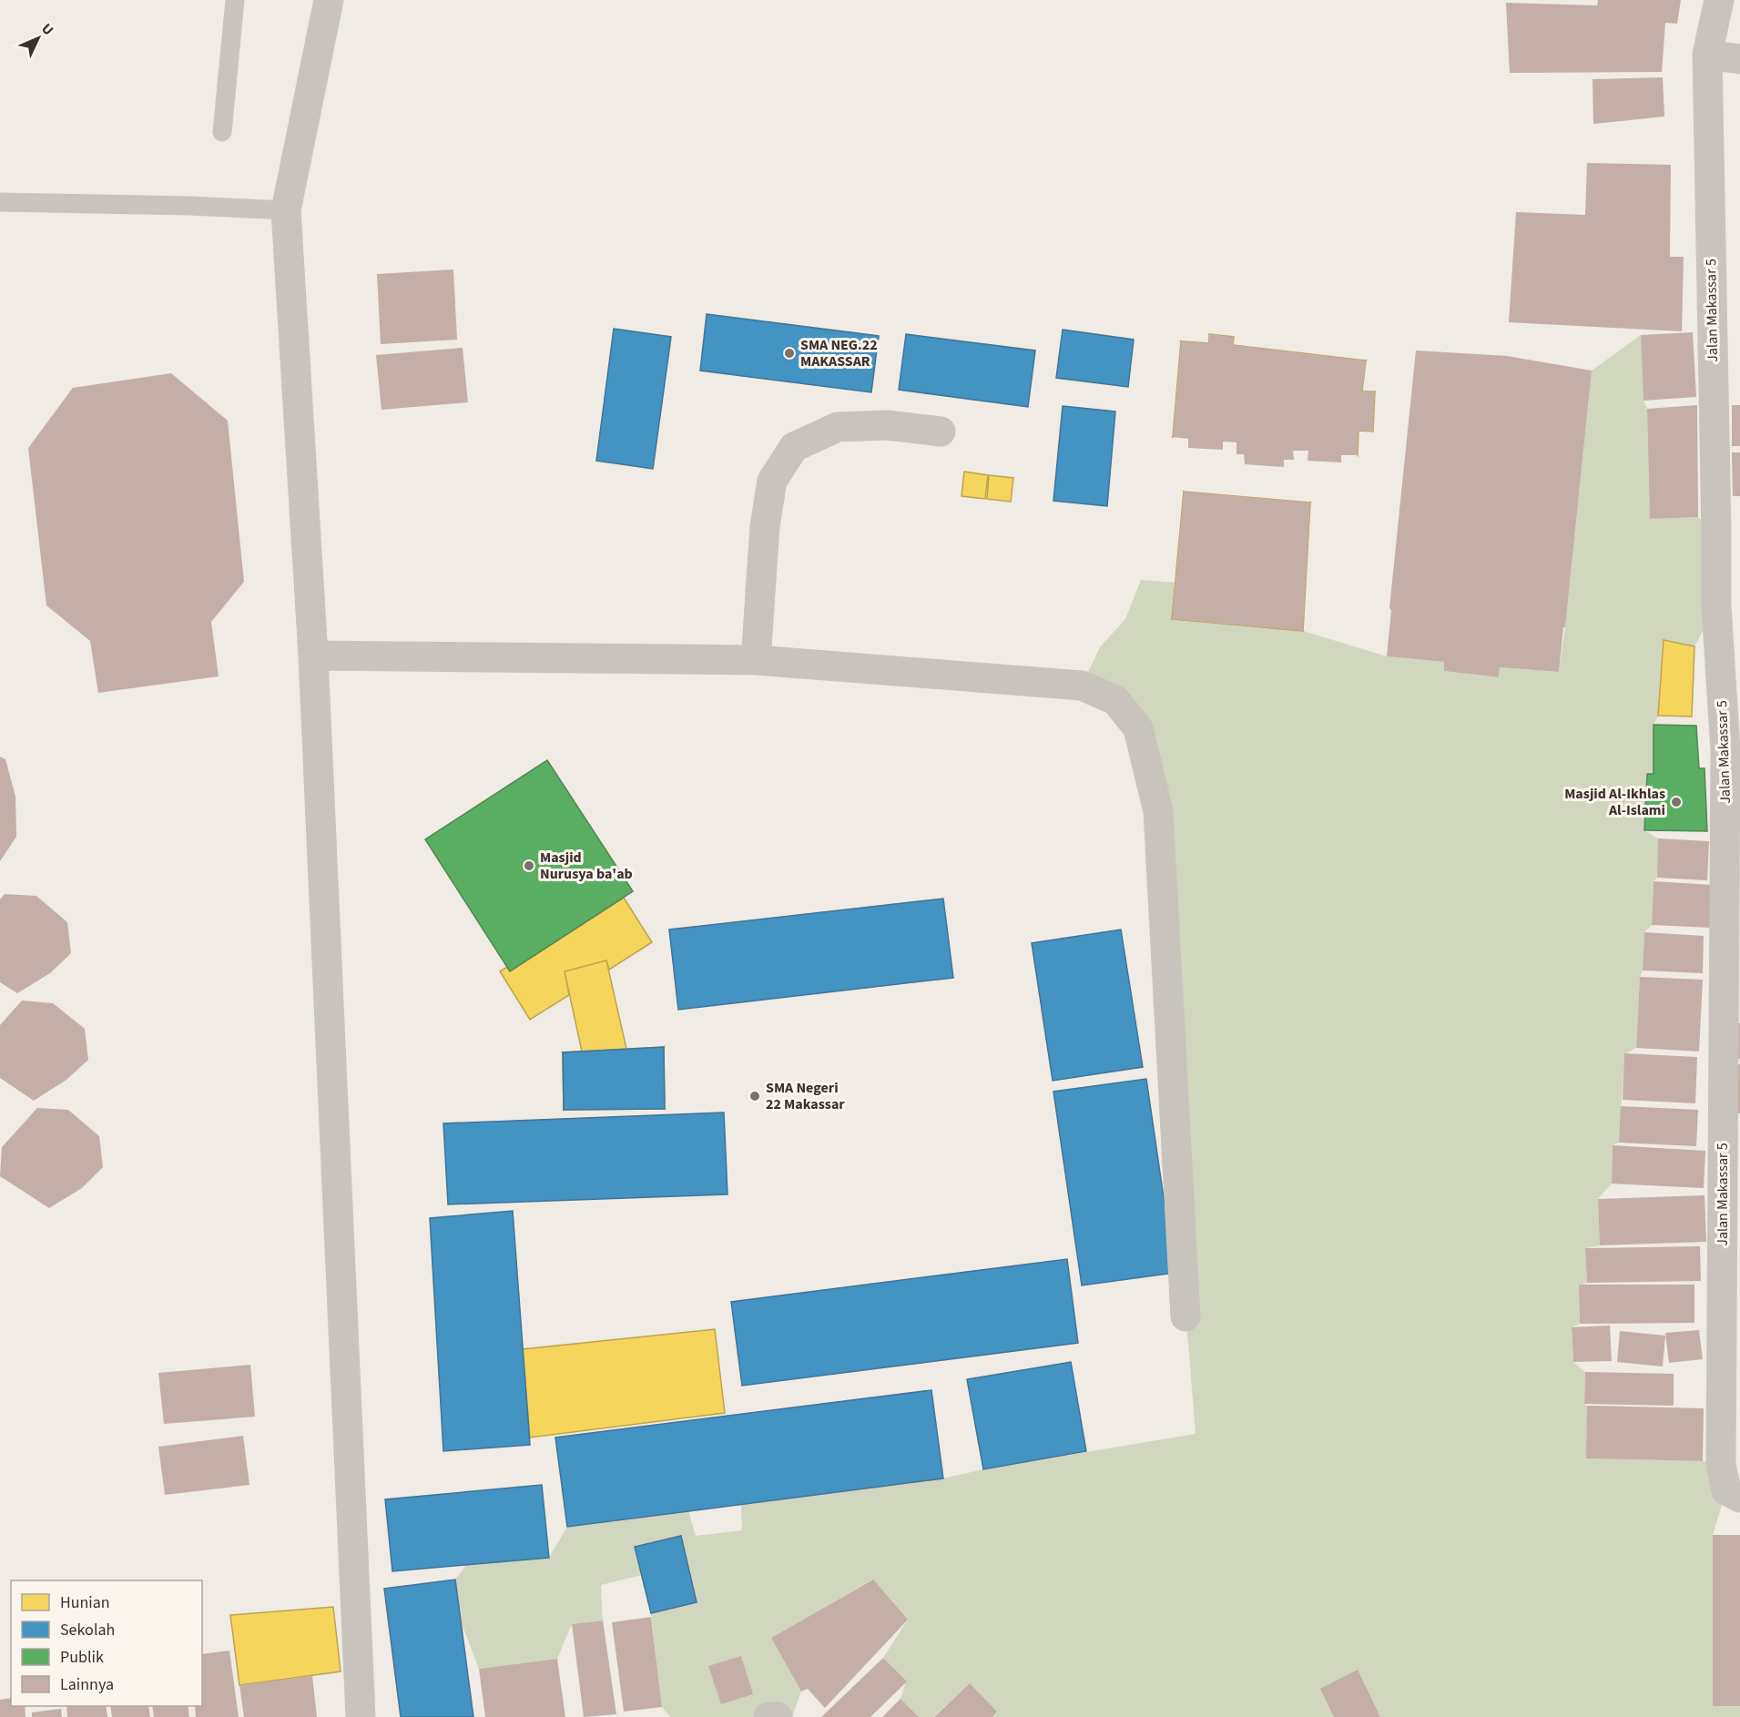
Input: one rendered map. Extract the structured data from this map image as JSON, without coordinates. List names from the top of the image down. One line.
{"streets":{"street":["Jalan Makassar 5"]},"places":["SMA NEG.22 MAKASSAR","Masjid Al-Ikhlas Al-Islami","Masjid Nurusya ba'ab","SMA Negeri 22 Makassar"],"legend":["Hunian","Sekolah","Publik","Lainnya"],"north":"top right"}
